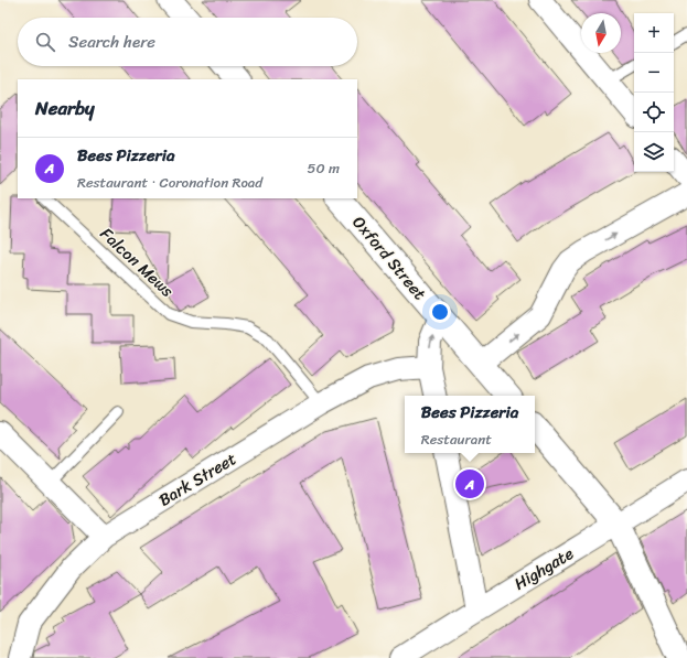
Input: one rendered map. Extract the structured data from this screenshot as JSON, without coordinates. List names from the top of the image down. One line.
{"streets":{"street":["Oxford Street","Bark Street","Highgate"],"lane":["Falcon Mews"]},"crossings":[["Falcon Mews","Bark Street"]],"north":"bottom","page":{"map_buttons":["+","−"],"search":"Search here","heading":"Nearby","list":[{"mark":"A","name":"Bees Pizzeria","note":"Restaurant · Coronation Road","value":"50 m"}],"popup":["Bees Pizzeria","Restaurant"],"pins":"A"}}
